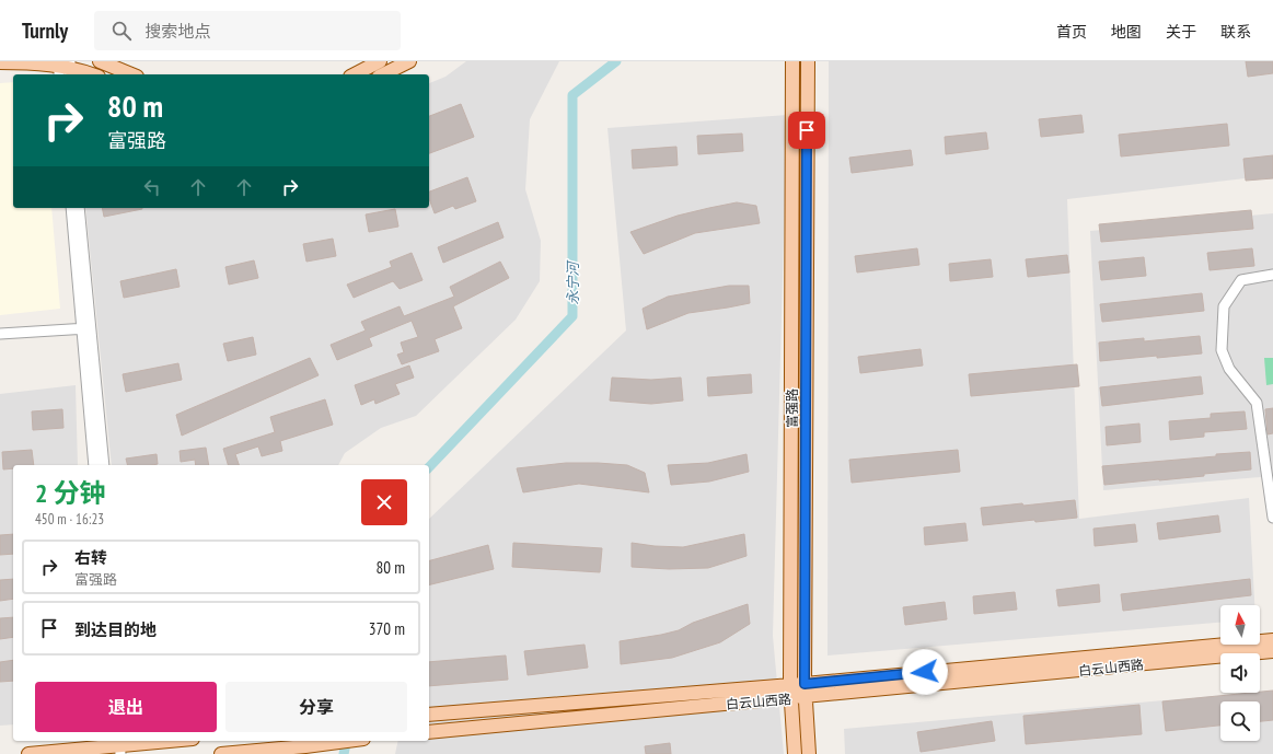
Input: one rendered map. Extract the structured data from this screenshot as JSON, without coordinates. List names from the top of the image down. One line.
{"streets":{"main road":["富强路","白云山西路"]},"crossings":[["富强路","白云山西路"]],"water":["永宁河"],"north":"top","page":{"header":"Turnly","search":"搜索地点","nav":["首页","地图","关于","联系"],"turn":["80 m","富强路"],"heading":["2 分钟","450 m · 16:23"],"list":[{"name":"右转","note":"富强路","value":"80 m"},{"name":"到达目的地","value":"370 m"}],"buttons":["退出","分享"]}}
